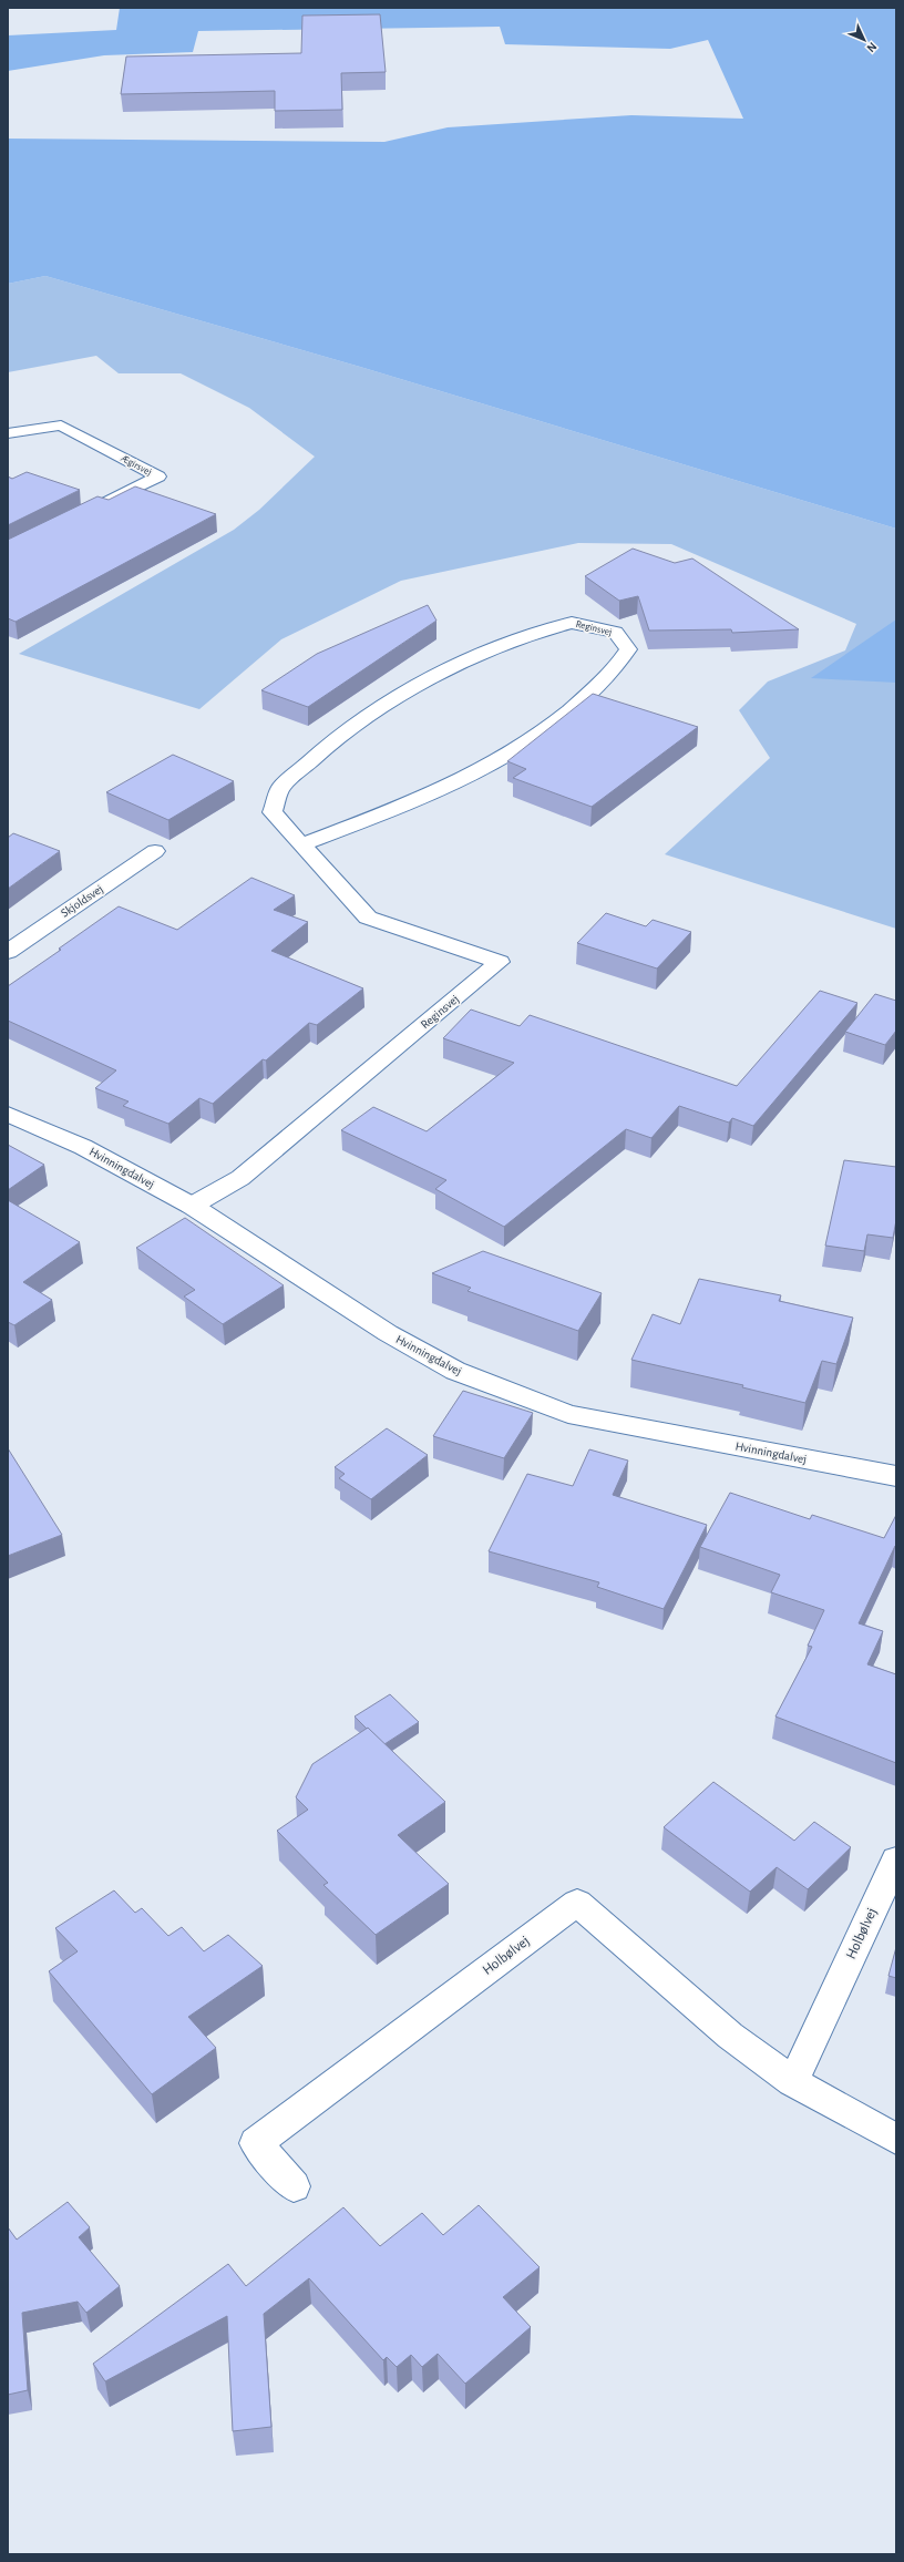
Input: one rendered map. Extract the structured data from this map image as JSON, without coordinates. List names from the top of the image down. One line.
{"streets":{"street":["Ægirsvej","Reginsvej","Skjoldsvej","Hvinningdalvej","Holbølvej"]},"crossings":[["Reginsvej","Hvinningdalvej"]],"north":"bottom right"}
